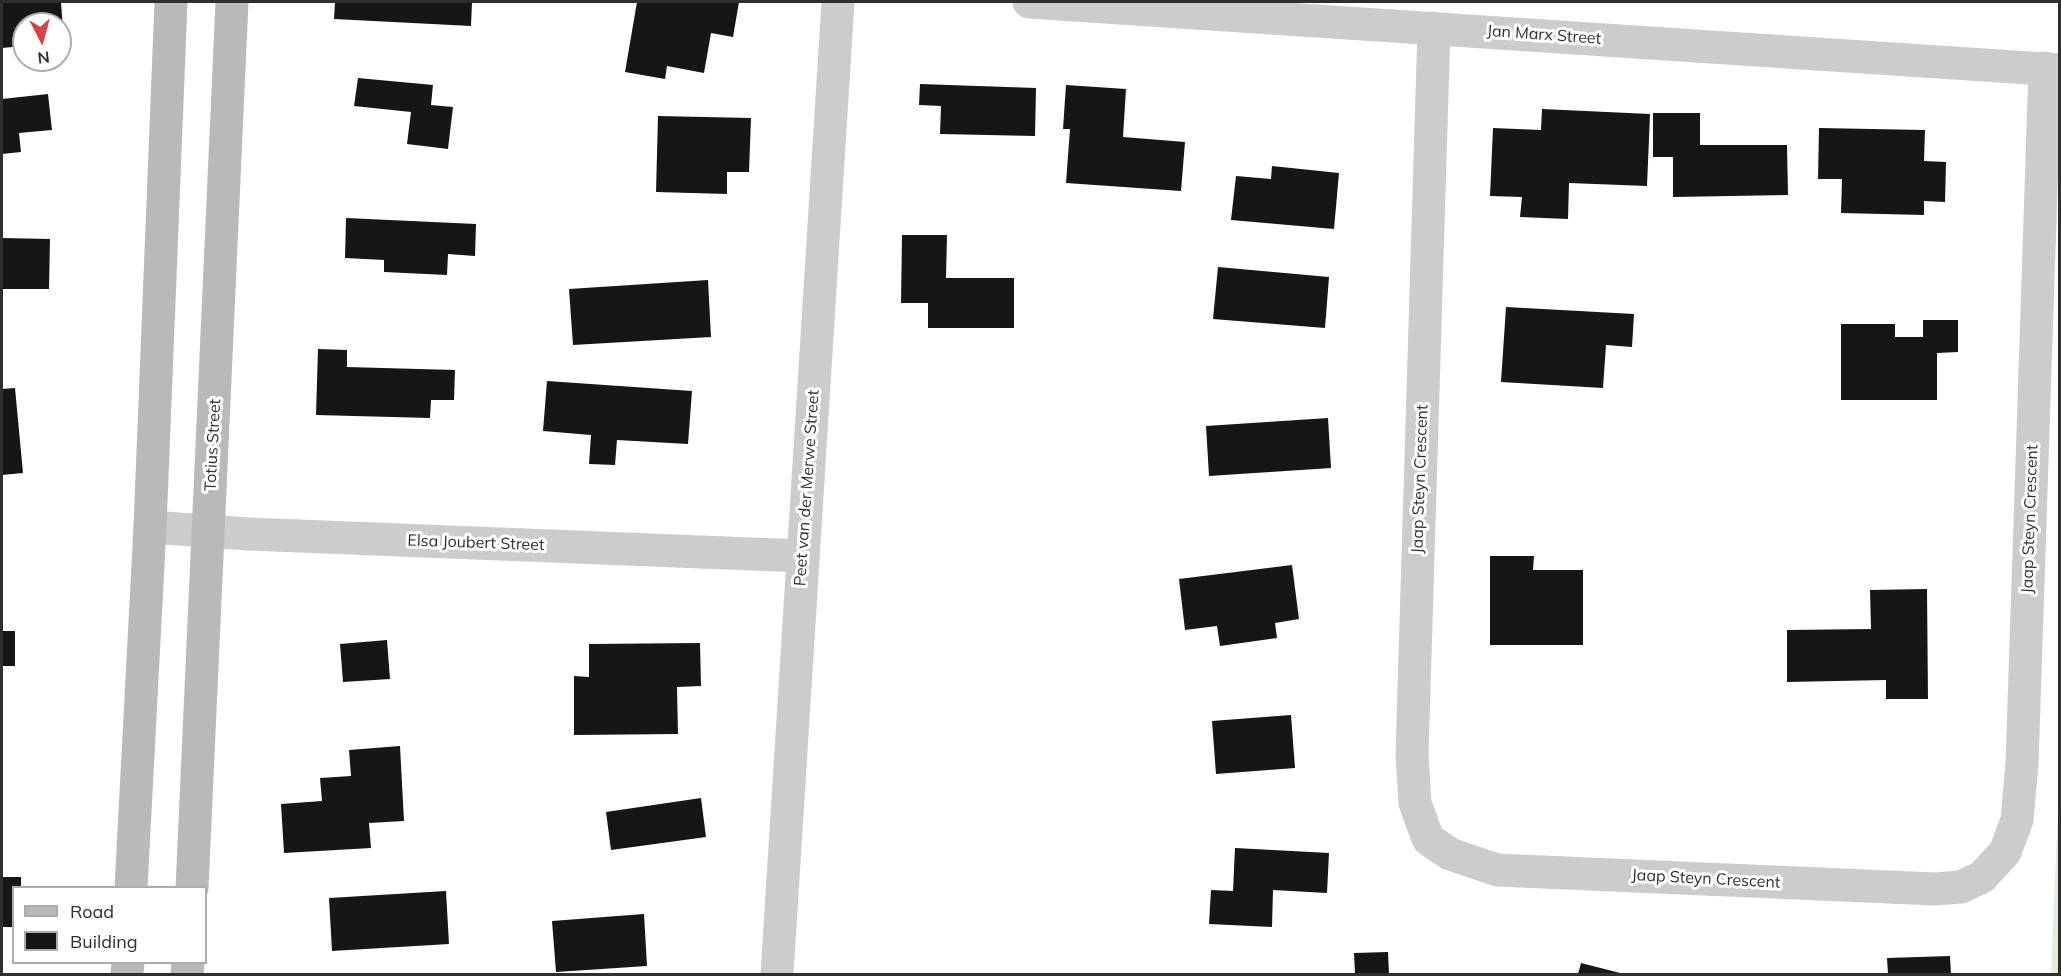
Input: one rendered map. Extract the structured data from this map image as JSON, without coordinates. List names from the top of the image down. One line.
{"streets":{"street":["Jan Marx Street","Totius Street","Jaap Steyn Crescent","Peet van der Merwe Street","Elsa Joubert Street"]},"crossings":[["Jan Marx Street","Jaap Steyn Crescent"],["Totius Street","Elsa Joubert Street"],["Peet van der Merwe Street","Elsa Joubert Street"]],"legend":["Road","Building"],"north":"bottom"}
